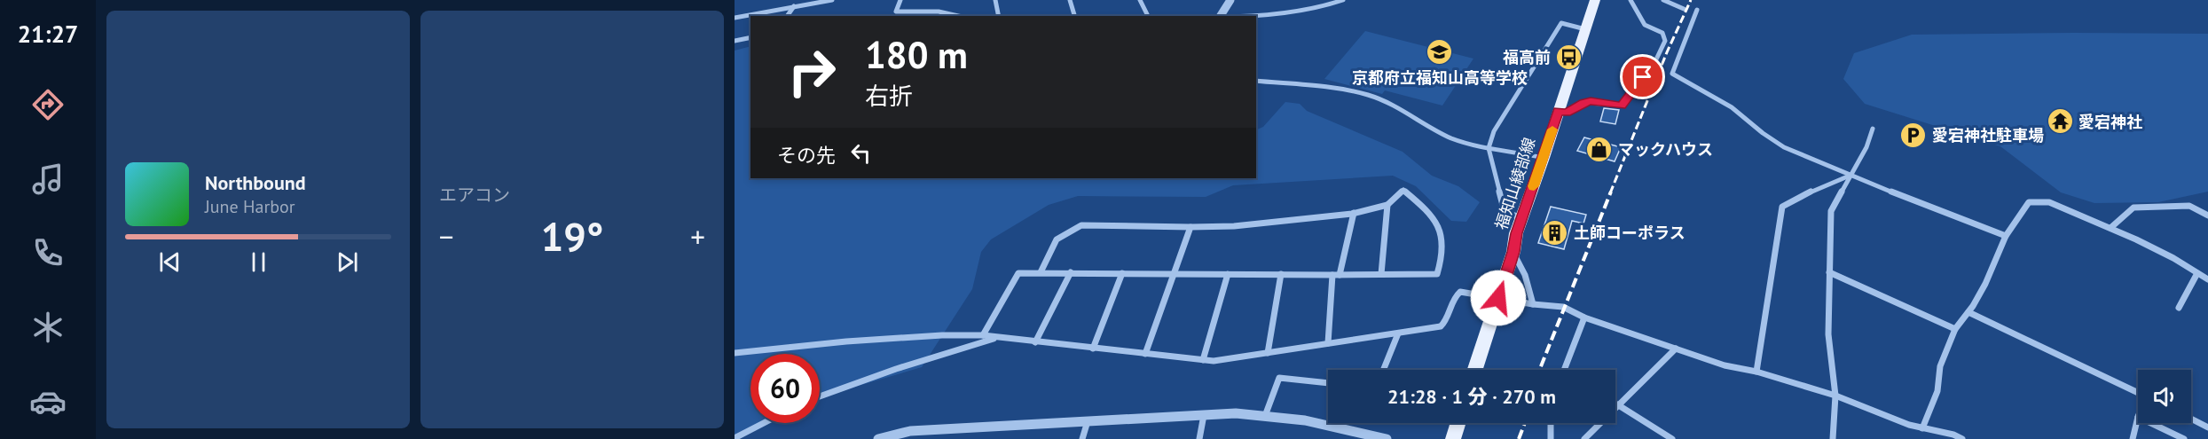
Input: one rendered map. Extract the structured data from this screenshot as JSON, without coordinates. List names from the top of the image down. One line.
{"streets":{"main road":["福知山綾部線"]},"places":{"school or university":["京都府立福知山高等学校"],"bus stop":["福高前"],"temple":["愛宕神社"],"parking":["愛宕神社駐車場"],"shop":["マックハウス"],"building":["土師コーポラス"]},"page":{"tabs":"21:27","tile":"エアコン","turn":["180 m","右折"],"then":"その先","song":["Northbound","June Harbor"],"heat":["−","19°","+"],"limit":"60","trip":"21:28 · 1 分 · 270 m"}}
